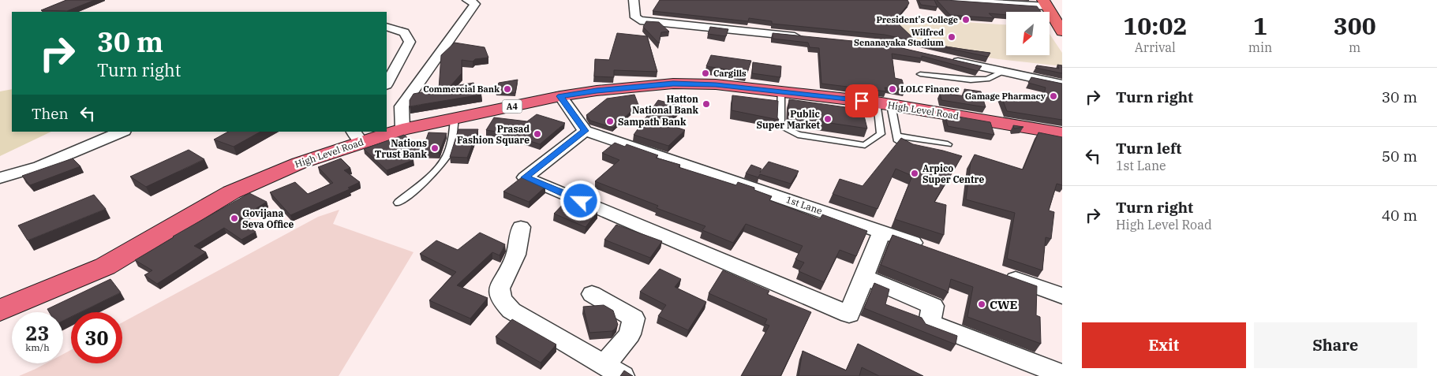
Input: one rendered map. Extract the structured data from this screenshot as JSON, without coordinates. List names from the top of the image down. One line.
{"streets":{"highway":["A4","High Level Road"],"street":["1st Lane"]},"places":["President's College","Wilfred Senanayaka Stadium","Cargills","Commercial Bank","LOLC Finance","Gamage Pharmacy","Hatton National Bank","Public Super Market","Sampath Bank","Prasad Fashion Square","Nations Trust Bank","Arpico Super Centre","Govijana Seva Office","CWE"],"north":"bottom left","page":{"eta":["10:02","Arrival","1","min","300","m"],"turn":["30 m","Turn right"],"list":[{"name":"Turn right","value":"30 m"},{"name":"Turn left","note":"1st Lane","value":"50 m"},{"name":"Turn right","note":"High Level Road","value":"40 m"}],"then":"Then","speed":"23 km/h","limit":"30","buttons":["Exit","Share"]}}
